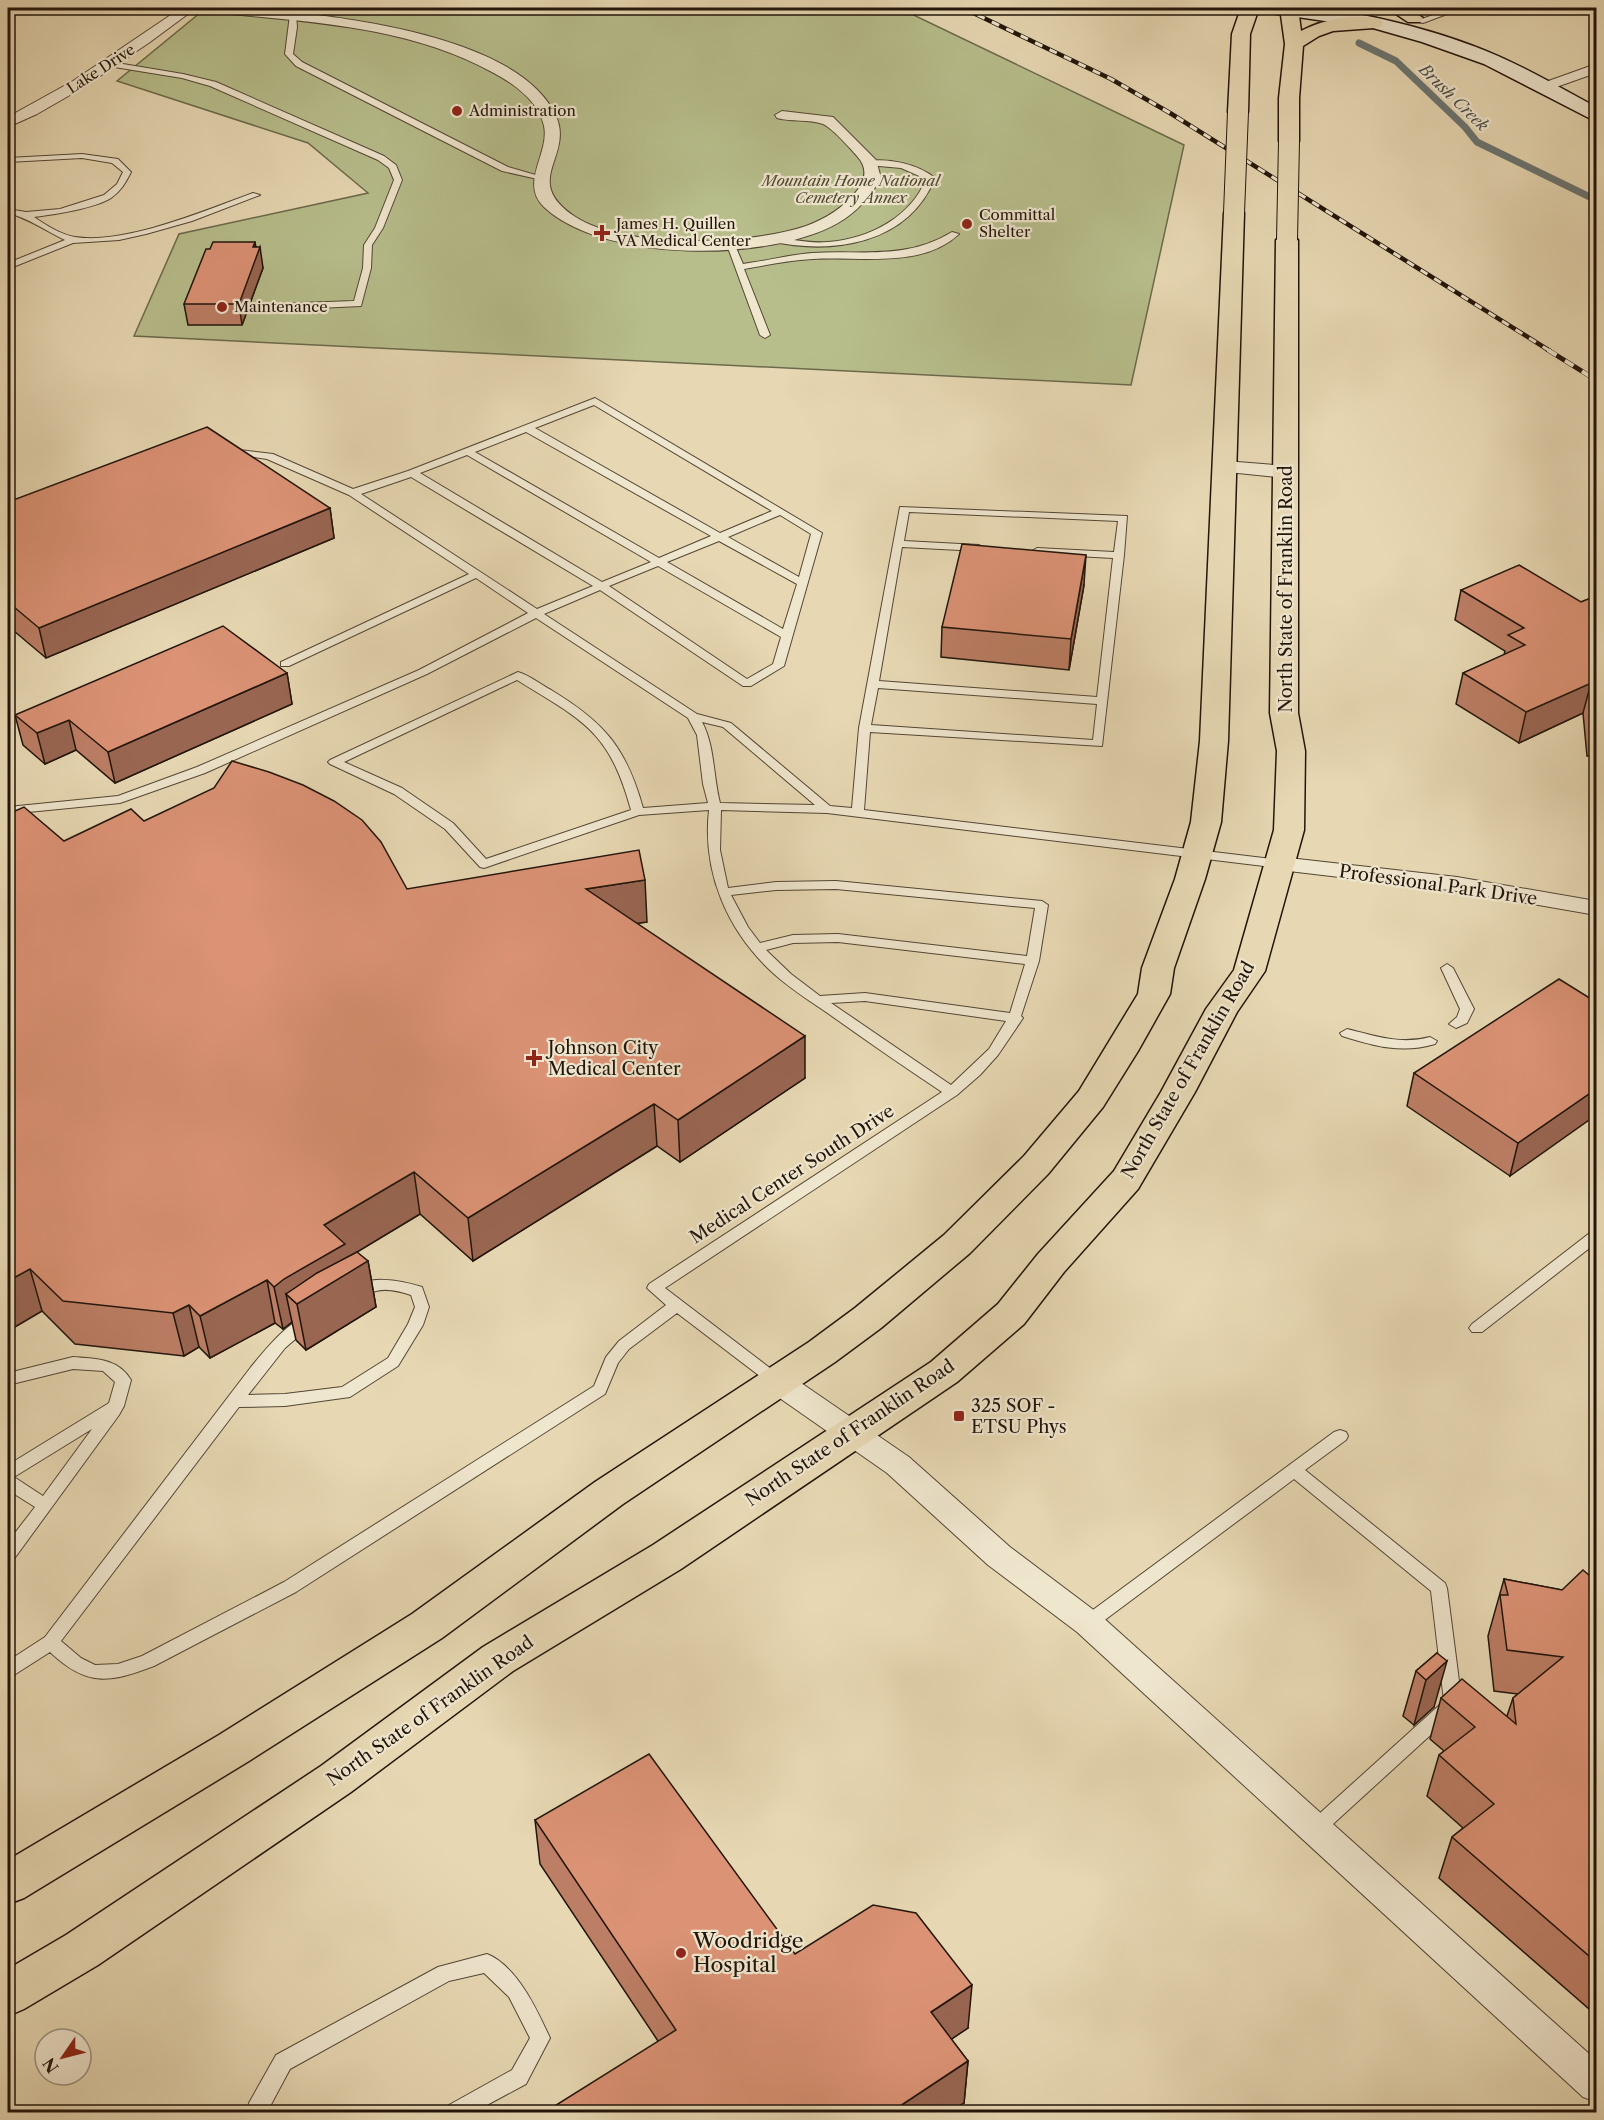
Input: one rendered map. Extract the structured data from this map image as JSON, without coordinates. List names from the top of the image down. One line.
{"streets":{"highway":["North State of Franklin Road"],"street":["Lake Drive","Professional Park Drive"],"lane":["Medical Center South Drive"]},"crossings":[["North State of Franklin Road","Professional Park Drive"]],"water":["Brush Creek"],"parks":["Mountain Home National Cemetery Annex"],"places":{"other":["Administration","Committal Shelter","Maintenance","Woodridge Hospital"],"health":["James H. Quillen VA Medical Center","Johnson City Medical Center"],"transit":["325 SOF - ETSU Phys"]},"north":"bottom left"}
